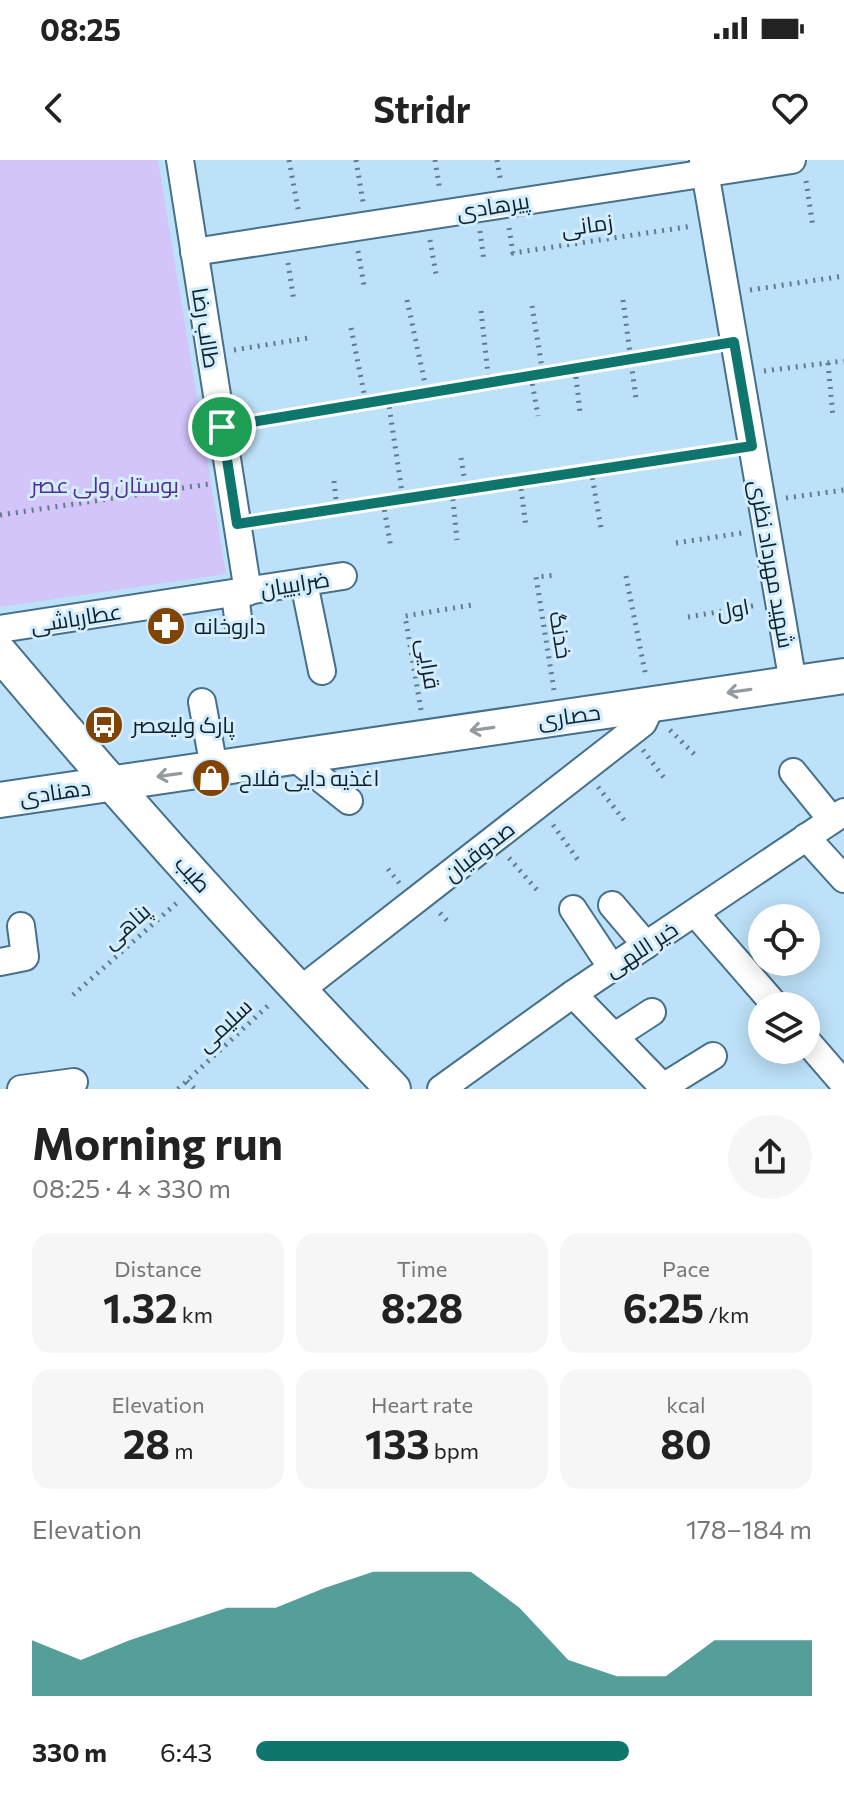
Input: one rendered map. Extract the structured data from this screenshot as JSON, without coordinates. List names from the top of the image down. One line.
{"streets":{"main road":["حصاری","دهنادی","طیب"],"street":["پیرهادی","طالب رضا","شهید مهرداد نظری","ضرابییان","عطارباشی","صدوقیان","خیر اللهی"],"path":["زمانی","اول","خدنگ","قرایی","پناهی","سلیمی"]},"crossings":[["پیرهادی","زمانی"],["پیرهادی","طالب رضا"],["پیرهادی","شهید مهرداد نظری"],["زمانی","شهید مهرداد نظری"],["طالب رضا","ضرابییان"],["طالب رضا","عطارباشی"],["شهید مهرداد نظری","اول"],["شهید مهرداد نظری","حصاری"],["ضرابییان","عطارباشی"],["خدنگ","حصاری"],["قرایی","حصاری"],["حصاری","دهنادی"],["حصاری","صدوقیان"],["حصاری","طیب"],["دهنادی","طیب"],["صدوقیان","طیب"],["صدوقیان","سلیمی"],["طیب","پناهی"],["طیب","سلیمی"]],"one_way":["حصاری"],"parks":["بوستان ولی عصر"],"places":{"pharmacy":["داروخانه"],"bus stop":["پارک ولیعصر"],"shop":["اغذیه دایی فلاح"]},"page":{"status":"08:25","header":"Stridr","heading":["Morning run","08:25 · 4 × 330 m"],"stats":[["Distance","1.32 km"],["Time","8:28"],["Pace","6:25 /km"],["Elevation","28 m"],["Heart rate","133 bpm"],["kcal","80"]],"chart":["Elevation","178–184 m"],"list":[{"name":"330 m","note":"6:43"}]}}
